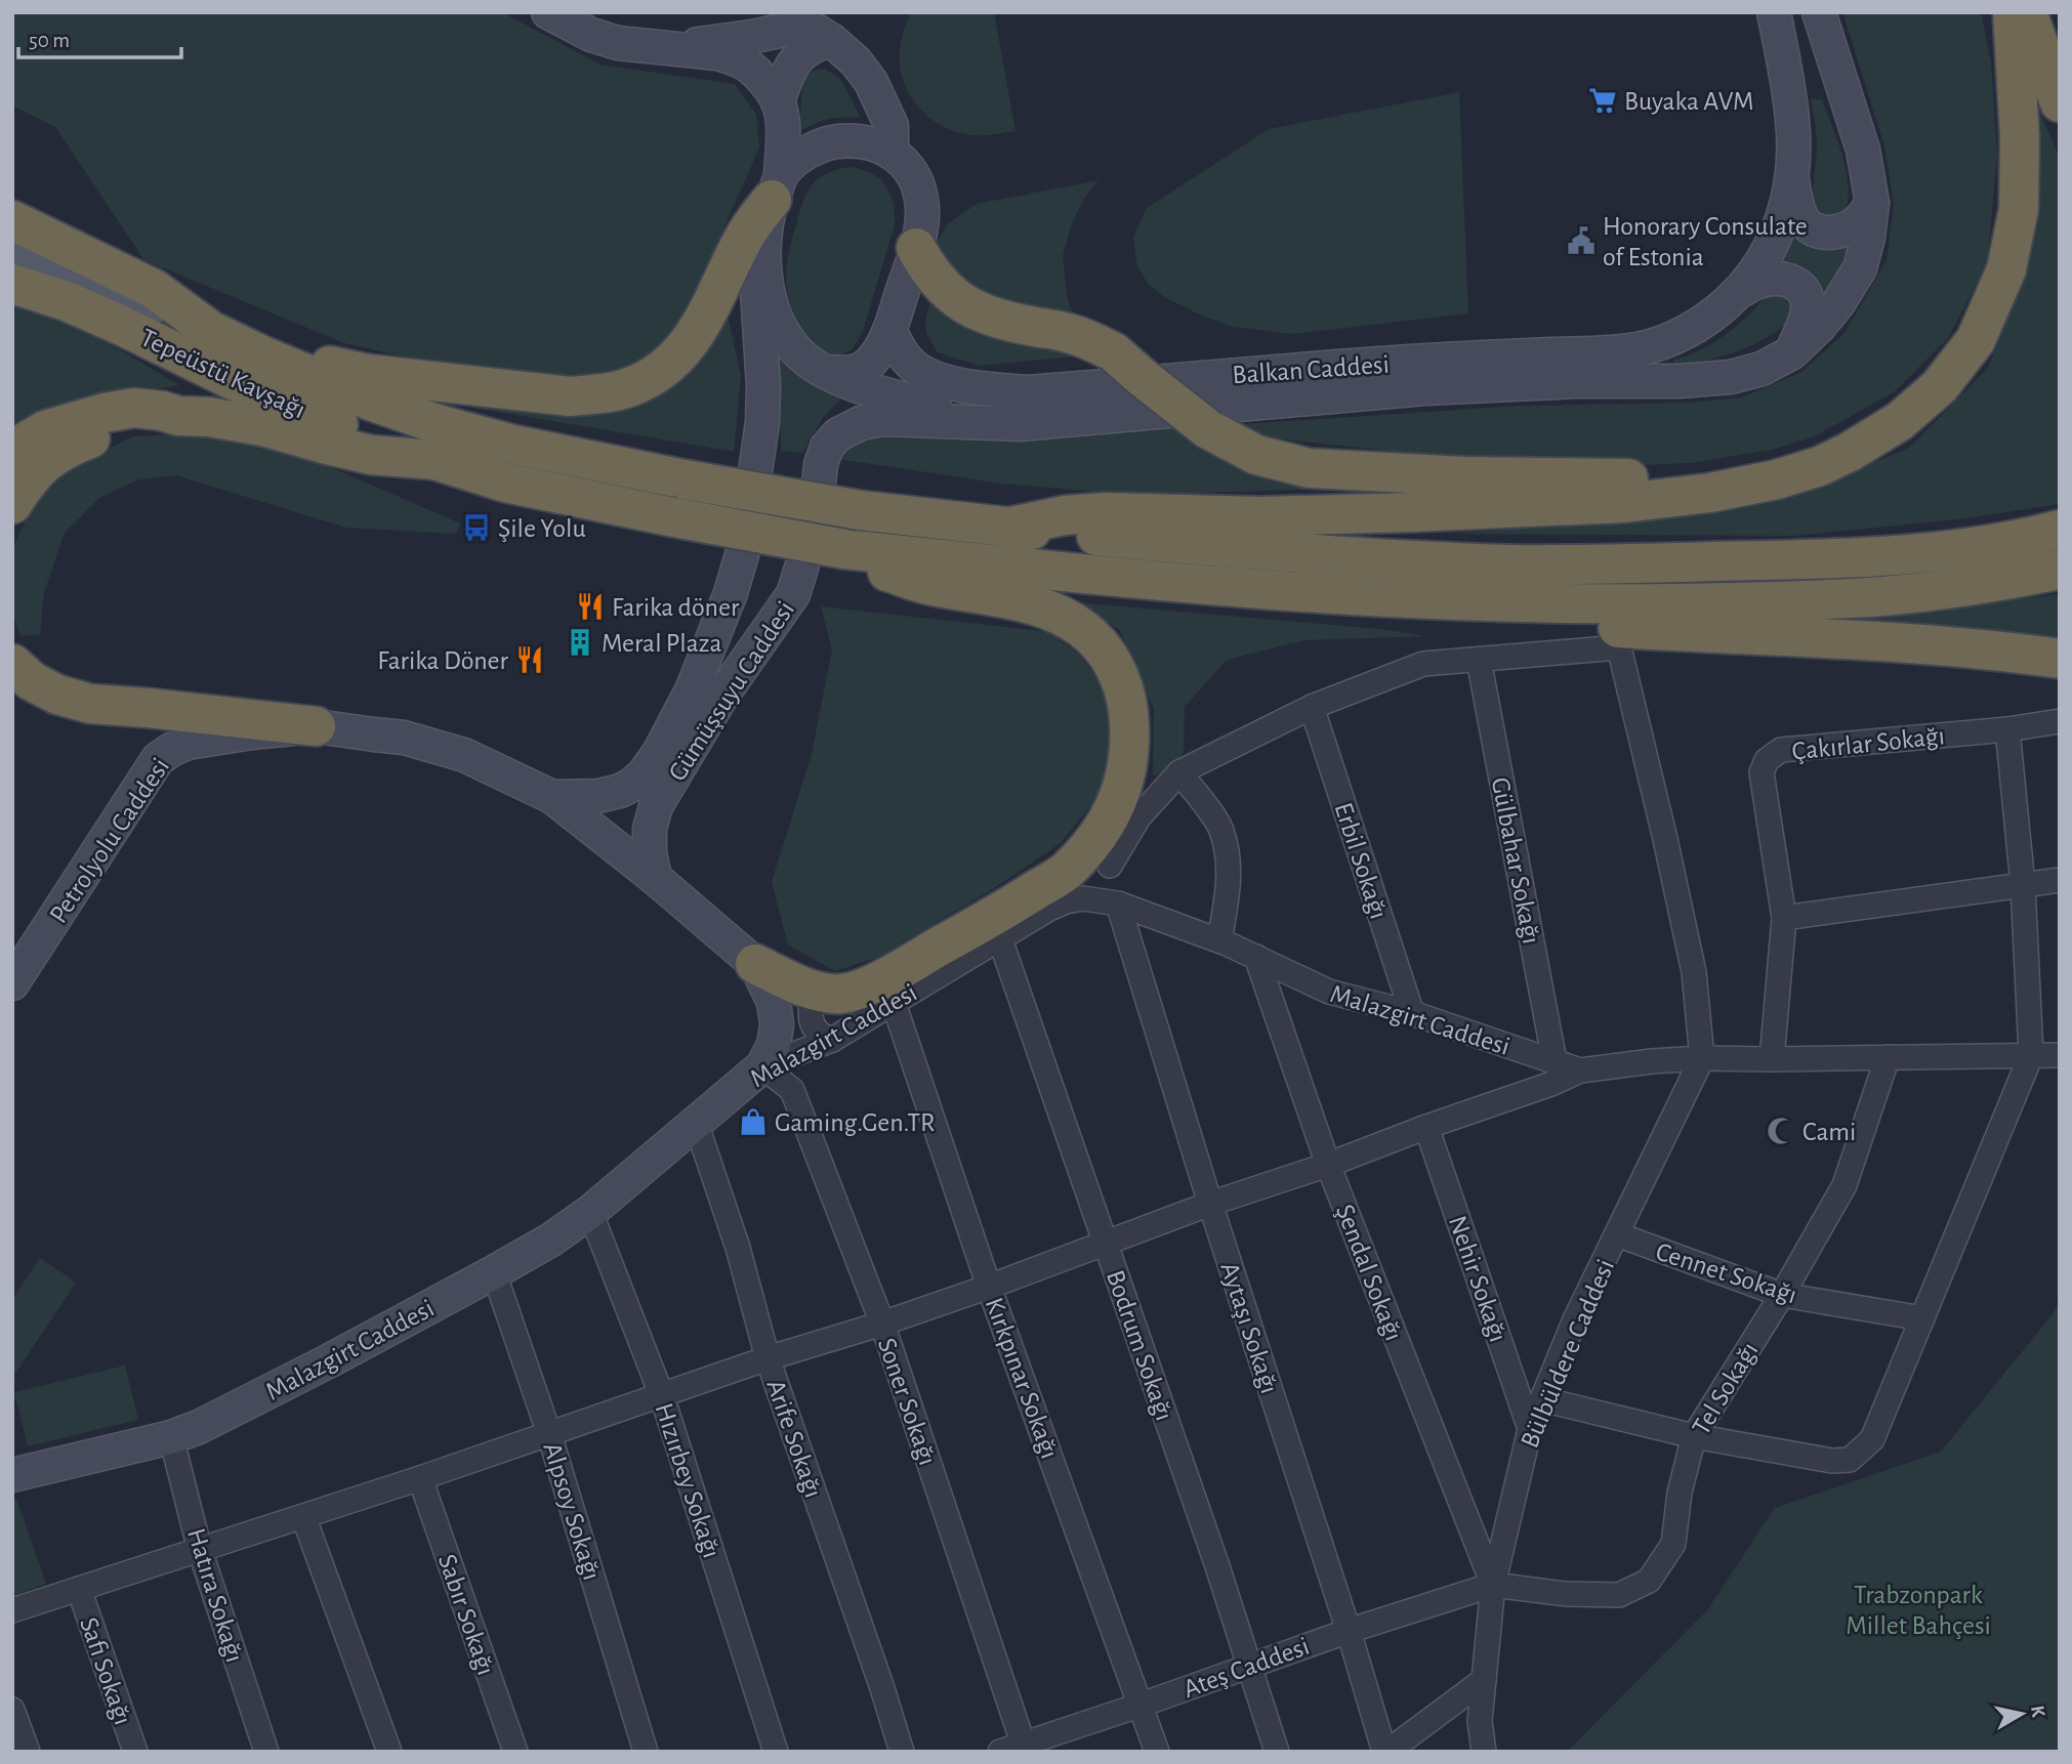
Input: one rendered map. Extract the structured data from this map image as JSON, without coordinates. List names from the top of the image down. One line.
{"streets":{"highway":["Tepeüstü Kavşağı"],"street":["Balkan Caddesi","Gümüşsuyu Caddesi","Çakırlar Sokağı","Petrolyolu Caddesi","Erbil Sokağı","Gülbahar Sokağı","Malazgirt Caddesi","Şendal Sokağı","Cennet Sokağı","Nehir Sokağı","Aytaşı Sokağı","Bodrum Sokağı","Bülbüldere Caddesi","Kırkpınar Sokağı","Tel Sokağı","Soner Sokağı","Arife Sokağı","Hızırbey Sokağı","Alpsoy Sokağı","Hatıra Sokağı","Sabır Sokağı","Ateş Caddesi","Safi Sokağı"]},"crossings":[["Balkan Caddesi","Gümüşsuyu Caddesi"],["Gümüşsuyu Caddesi","Petrolyolu Caddesi"],["Erbil Sokağı","Malazgirt Caddesi"],["Gülbahar Sokağı","Malazgirt Caddesi"],["Malazgirt Caddesi","Şendal Sokağı"],["Malazgirt Caddesi","Aytaşı Sokağı"],["Malazgirt Caddesi","Bodrum Sokağı"],["Malazgirt Caddesi","Kırkpınar Sokağı"],["Malazgirt Caddesi","Soner Sokağı"],["Malazgirt Caddesi","Arife Sokağı"],["Malazgirt Caddesi","Hızırbey Sokağı"],["Malazgirt Caddesi","Alpsoy Sokağı"],["Malazgirt Caddesi","Hatıra Sokağı"],["Şendal Sokağı","Bülbüldere Caddesi"],["Şendal Sokağı","Tel Sokağı"],["Şendal Sokağı","Ateş Caddesi"],["Cennet Sokağı","Bülbüldere Caddesi"],["Cennet Sokağı","Tel Sokağı"],["Nehir Sokağı","Bülbüldere Caddesi"],["Aytaşı Sokağı","Ateş Caddesi"],["Bodrum Sokağı","Ateş Caddesi"],["Bülbüldere Caddesi","Tel Sokağı"],["Bülbüldere Caddesi","Ateş Caddesi"],["Kırkpınar Sokağı","Ateş Caddesi"],["Tel Sokağı","Ateş Caddesi"],["Soner Sokağı","Ateş Caddesi"]],"parks":["Trabzonpark Millet Bahçesi"],"places":{"supermarket":["Buyaka AVM"],"public building":["Honorary Consulate of Estonia"],"bus stop":["Şile Yolu"],"restaurant":["Farika döner","Farika Döner"],"building":["Meral Plaza"],"shop":["Gaming.Gen.TR"],"mosque":["Cami"]},"scale_bar":"50 m","north":"right"}
